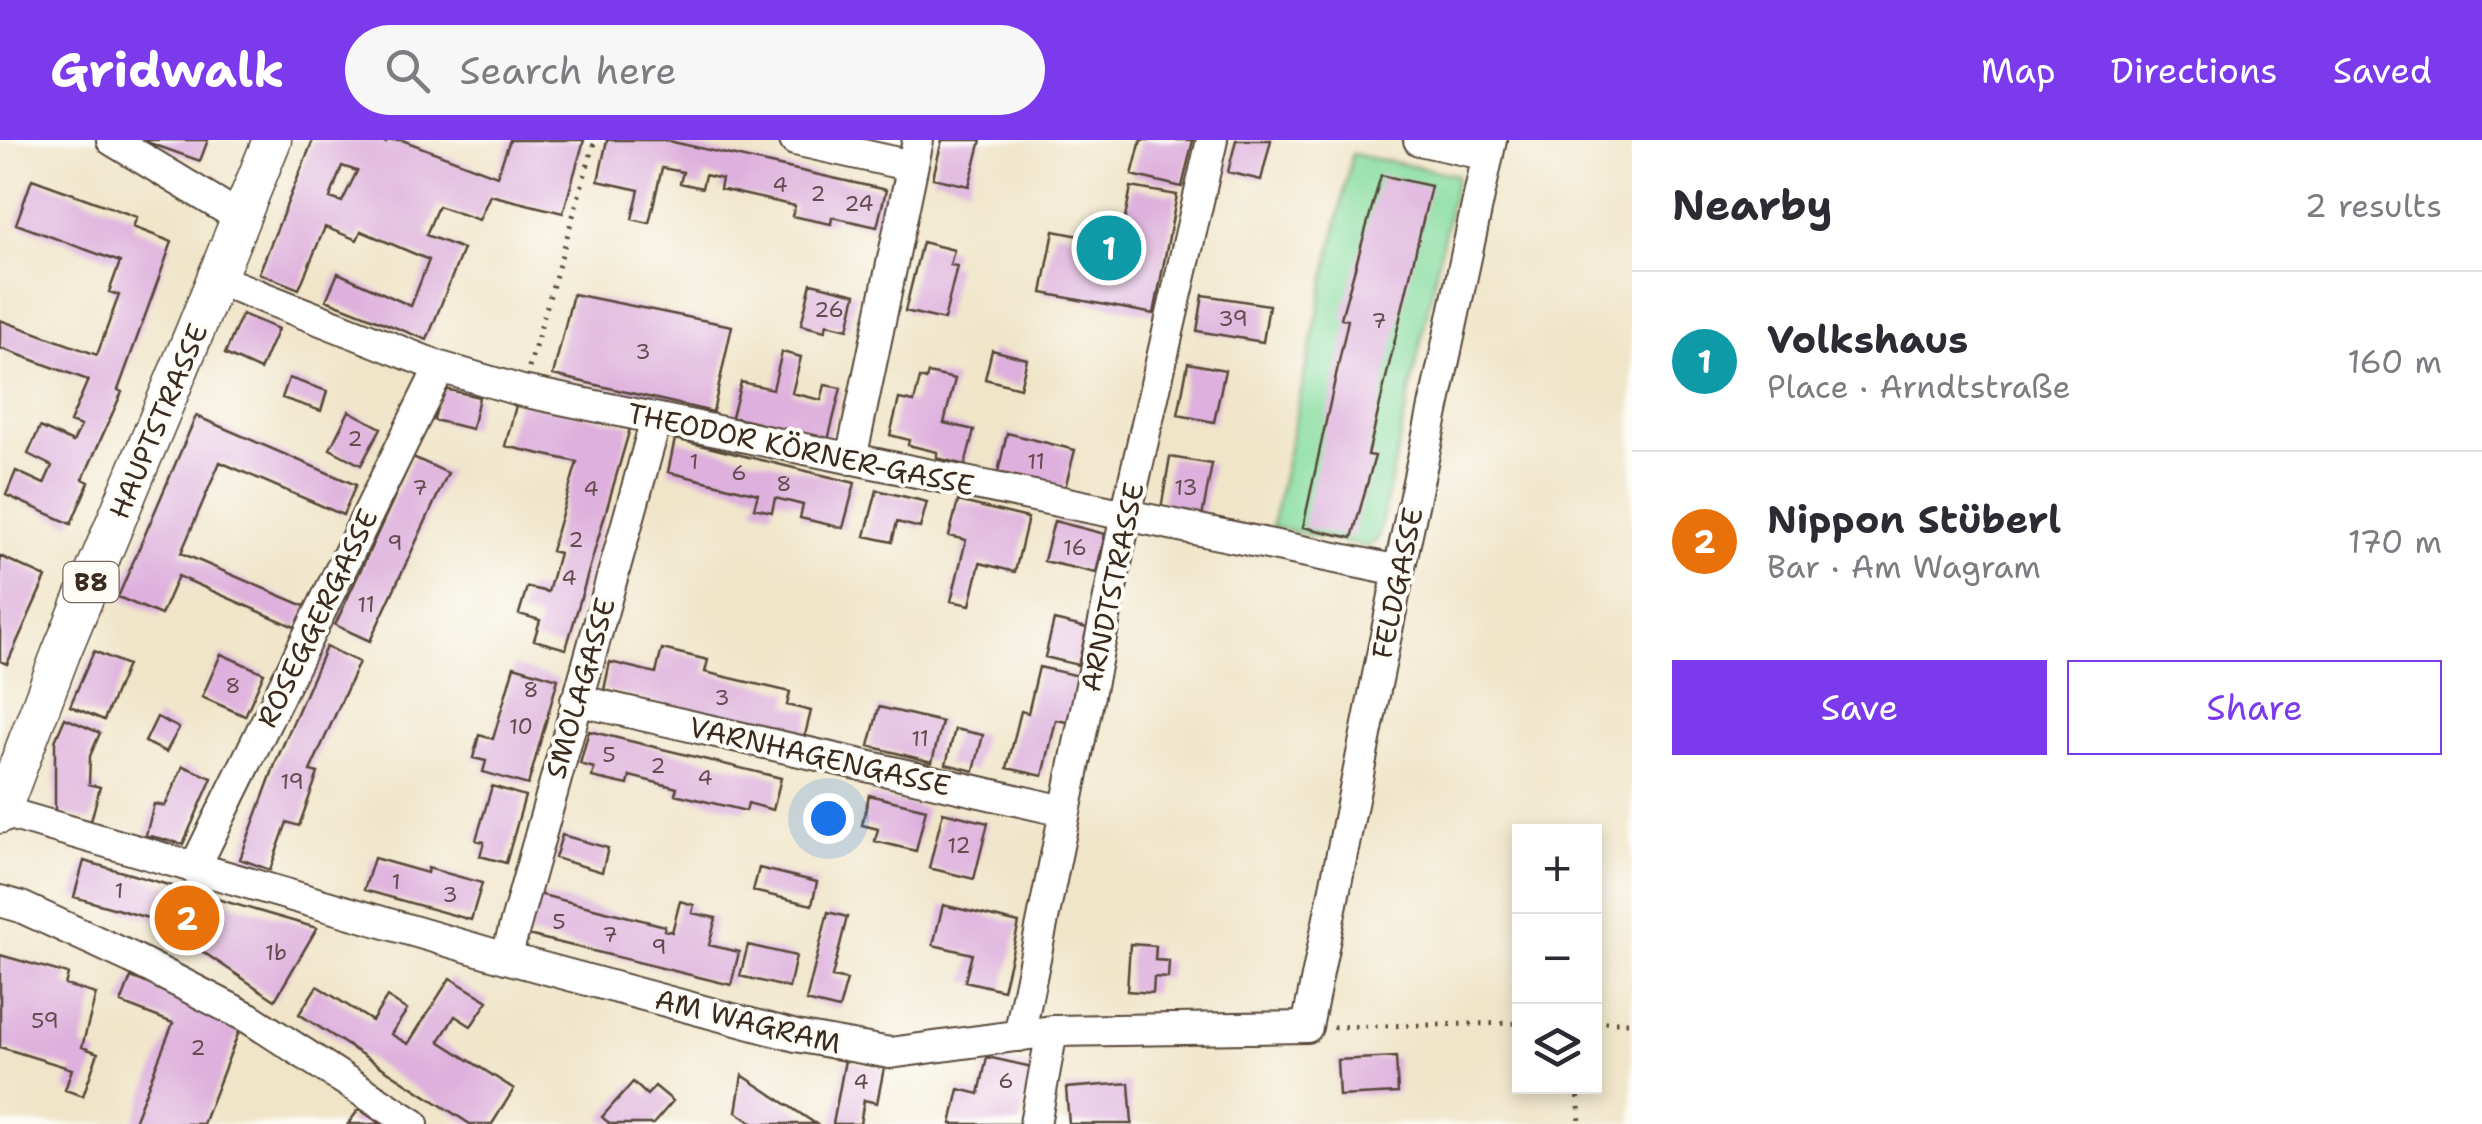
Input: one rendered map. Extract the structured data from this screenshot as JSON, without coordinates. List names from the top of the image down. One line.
{"streets":{"main road":["HAUPTSTRASSE","B8"],"street":["THEODOR KÖRNER-GASSE","FELDGASSE","ARNDTSTRASSE","ROSEGGERGASSE","SMOLAGASSE","VARNHAGENGASSE","AM WAGRAM"]},"crossings":[["HAUPTSTRASSE","THEODOR KÖRNER-GASSE"],["HAUPTSTRASSE","AM WAGRAM"],["THEODOR KÖRNER-GASSE","FELDGASSE"],["THEODOR KÖRNER-GASSE","ARNDTSTRASSE"],["THEODOR KÖRNER-GASSE","ROSEGGERGASSE"],["THEODOR KÖRNER-GASSE","SMOLAGASSE"],["FELDGASSE","AM WAGRAM"],["ARNDTSTRASSE","VARNHAGENGASSE"],["ARNDTSTRASSE","AM WAGRAM"],["ROSEGGERGASSE","AM WAGRAM"],["SMOLAGASSE","VARNHAGENGASSE"],["SMOLAGASSE","AM WAGRAM"]],"house_numbers":["4","2","24","26","39","7","3","2","1","11","6","8","7","13","4","2","9","16","4","11","8","8","3","10","11","5","2","4","19","12","1","1","3","5","7","9","1b","59","2","6","4"],"page":{"header":"Gridwalk","search":"Search here","nav":["Map","Directions","Saved"],"heading":["Nearby","2 results"],"pins":["1","2"],"list":[{"mark":"1","name":"Volkshaus","note":"Place · Arndtstraße","value":"160 m"},{"mark":"2","name":"Nippon Stüberl","note":"Bar · Am Wagram","value":"170 m"}],"buttons":["Save","Share"],"map_buttons":["+","−"]}}
